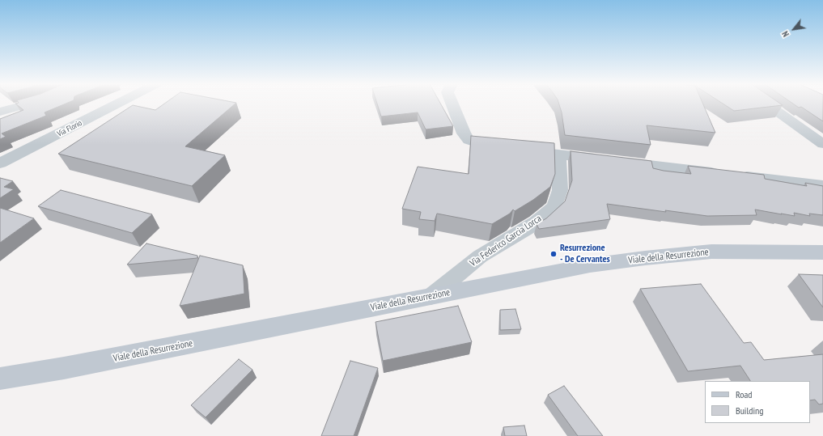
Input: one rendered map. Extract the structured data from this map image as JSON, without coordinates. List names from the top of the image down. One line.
{"streets":{"street":["Via Florio","Via Federico Garcia Lorca","Viale della Resurrezione"]},"crossings":[["Via Federico Garcia Lorca","Viale della Resurrezione"]],"places":["Resurrezione - De Cervantes"],"legend":["Road","Building"],"north":"bottom left"}
